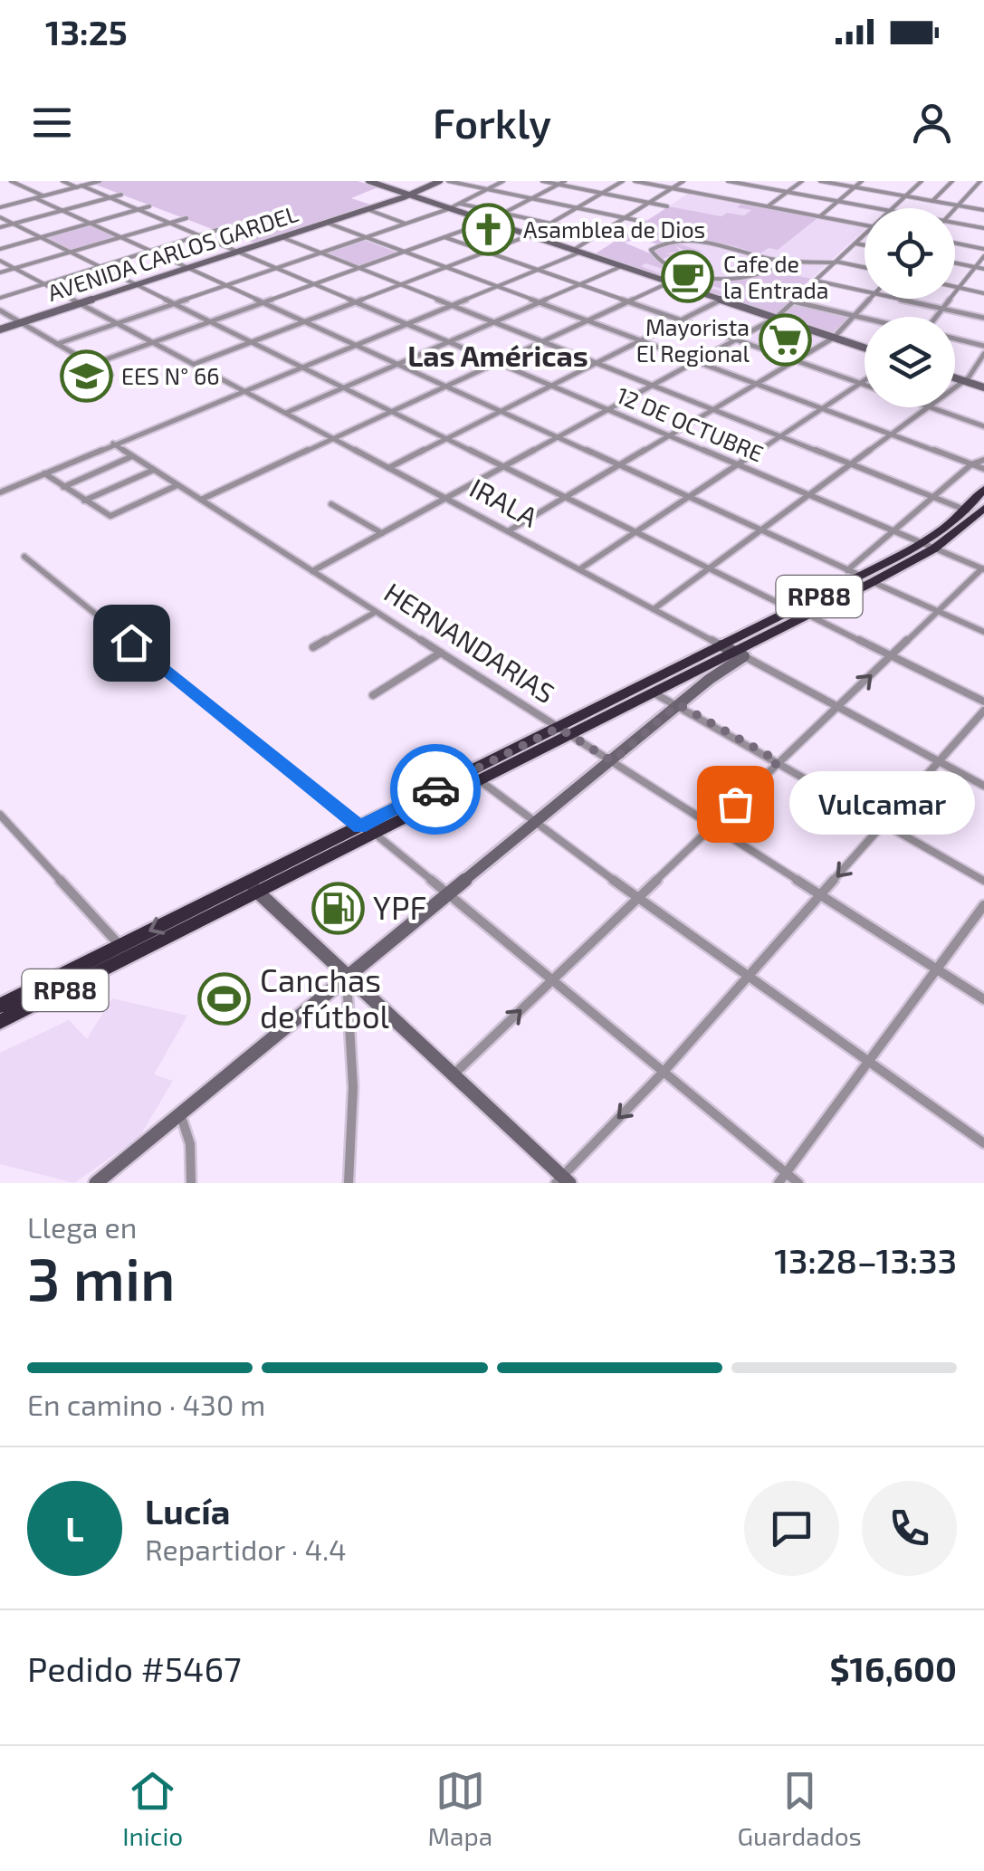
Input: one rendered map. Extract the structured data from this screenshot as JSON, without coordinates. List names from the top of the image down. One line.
{"streets":{"highway":["RP88"],"main road":["AVENIDA CARLOS GARDEL","IRALA"],"street":["12 DE OCTUBRE","HERNANDARIAS"]},"crossings":[["AVENIDA CARLOS GARDEL","12 DE OCTUBRE"],["AVENIDA CARLOS GARDEL","IRALA"],["12 DE OCTUBRE","RP88"],["IRALA","RP88"],["RP88","HERNANDARIAS"]],"districts":["Las Américas"],"places":{"church":["Asamblea de Dios"],"cafe":["Cafe de la Entrada"],"supermarket":["Mayorista El Regional"],"school or university":["EES N° 66"],"other":["Vulcamar"],"fuel station":["YPF"],"sports":["Canchas de fútbol"]},"page":{"status":"13:25","header":"Forkly","bubble":"Vulcamar","heading":["3 min","Llega en","13:28–13:33"],"panel":["Lucía","Repartidor · 4.4","Pedido #5467","$16,600"],"bar":"En camino · 430 m","round":"L","tabs":["Inicio","Mapa","Guardados"]}}
